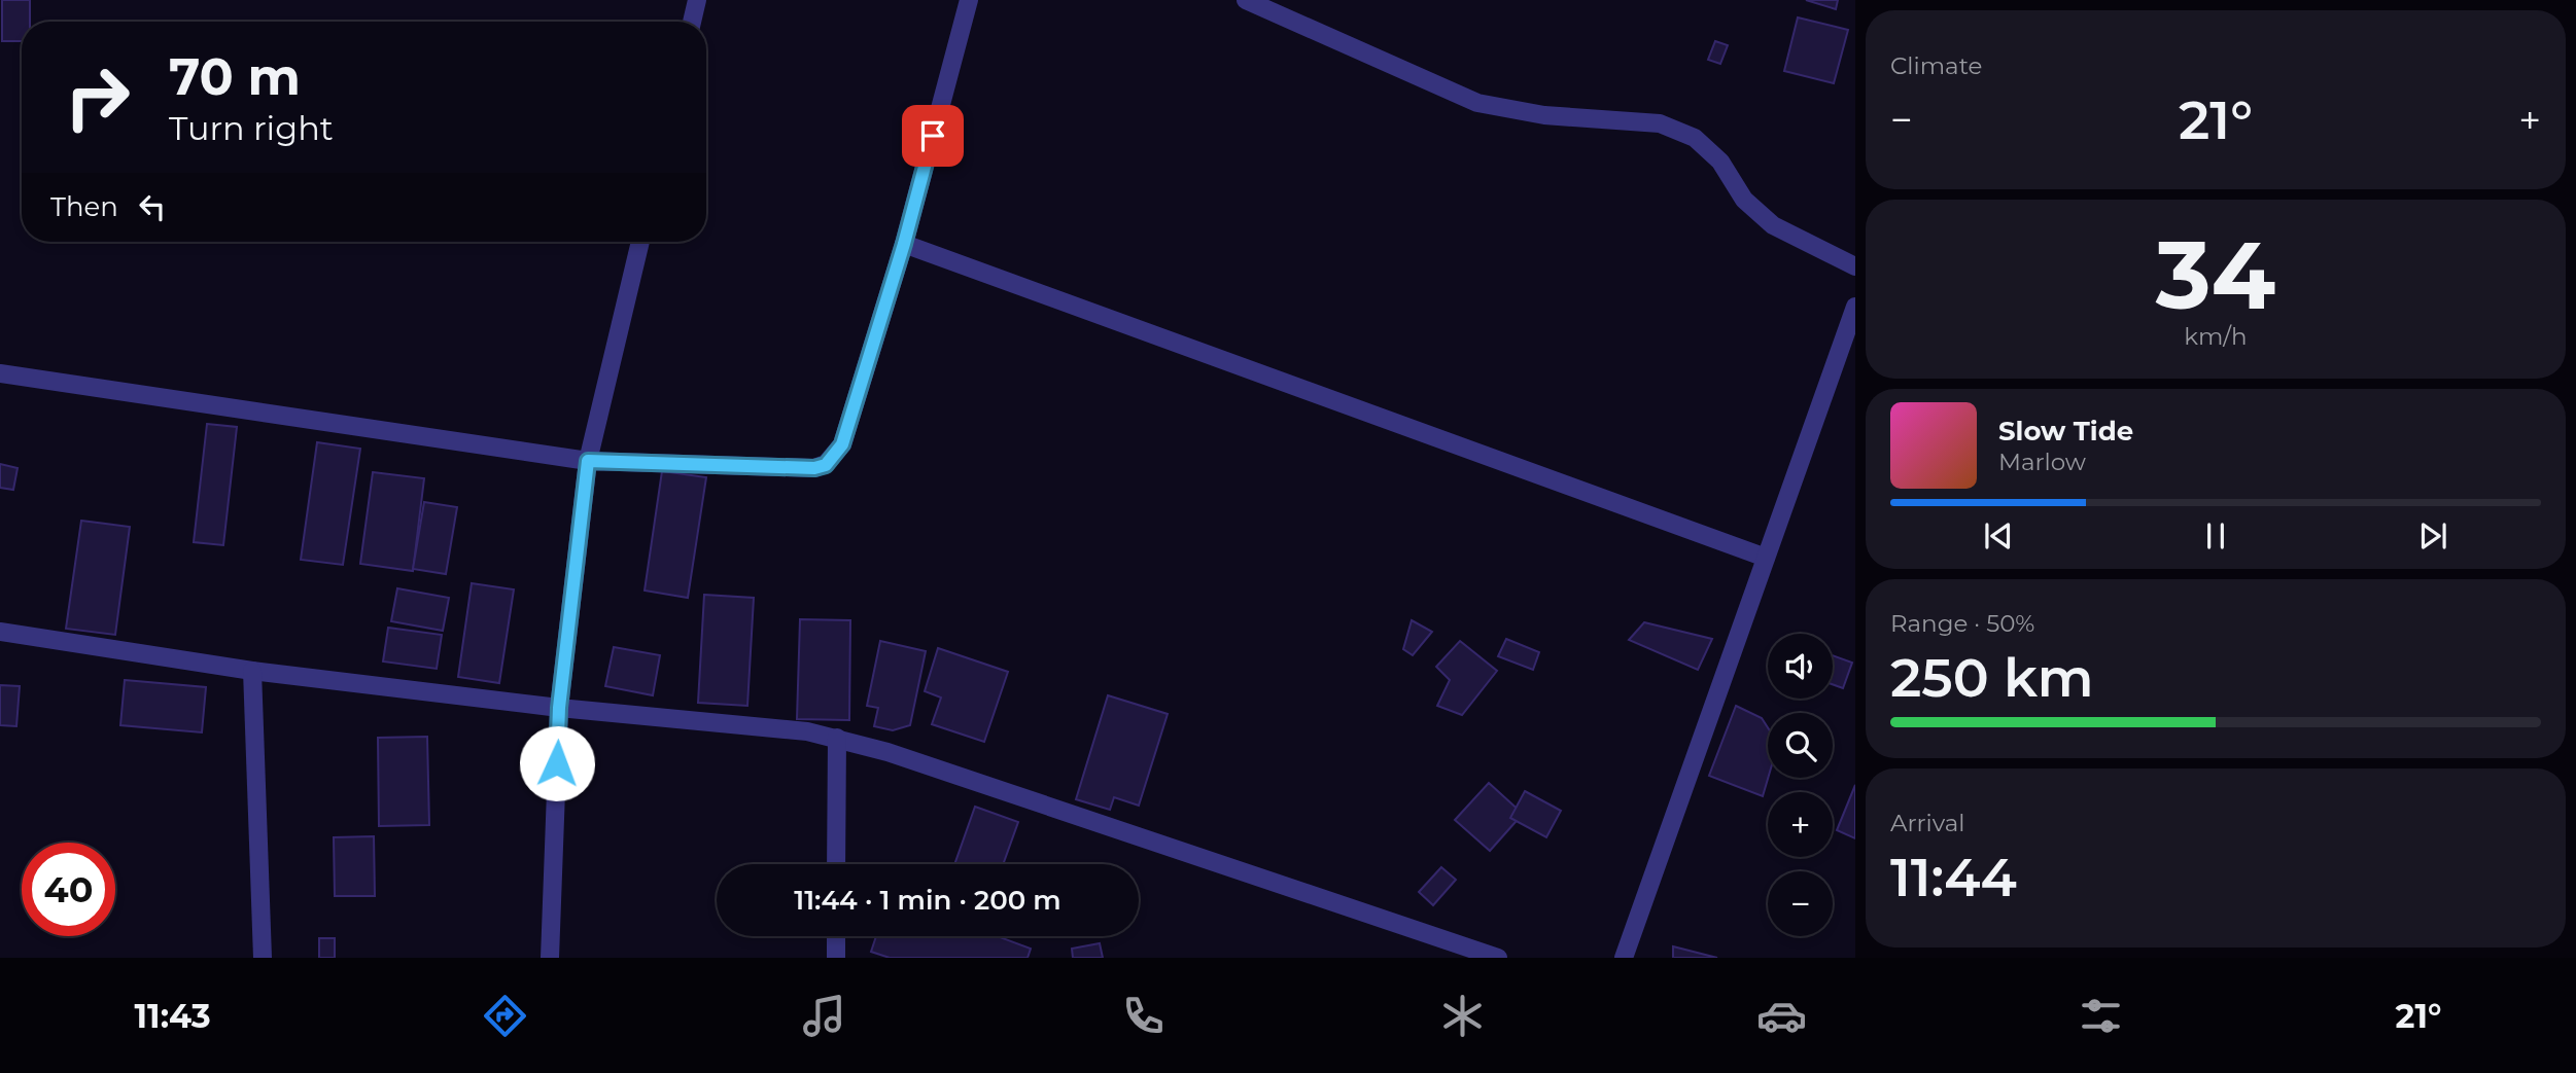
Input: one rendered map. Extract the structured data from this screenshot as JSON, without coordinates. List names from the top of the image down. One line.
{"page":{"tile":["Climate",["34","km/h"],["Range · 50%","250 km"],["Arrival","11:44"]],"turn":["70 m","Turn right"],"heat":["−","21°","+"],"then":"Then","song":["Slow Tide","Marlow"],"map_buttons":["+","−"],"limit":"40","trip":"11:44 · 1 min · 200 m","tabs":["11:43","21°"]}}
